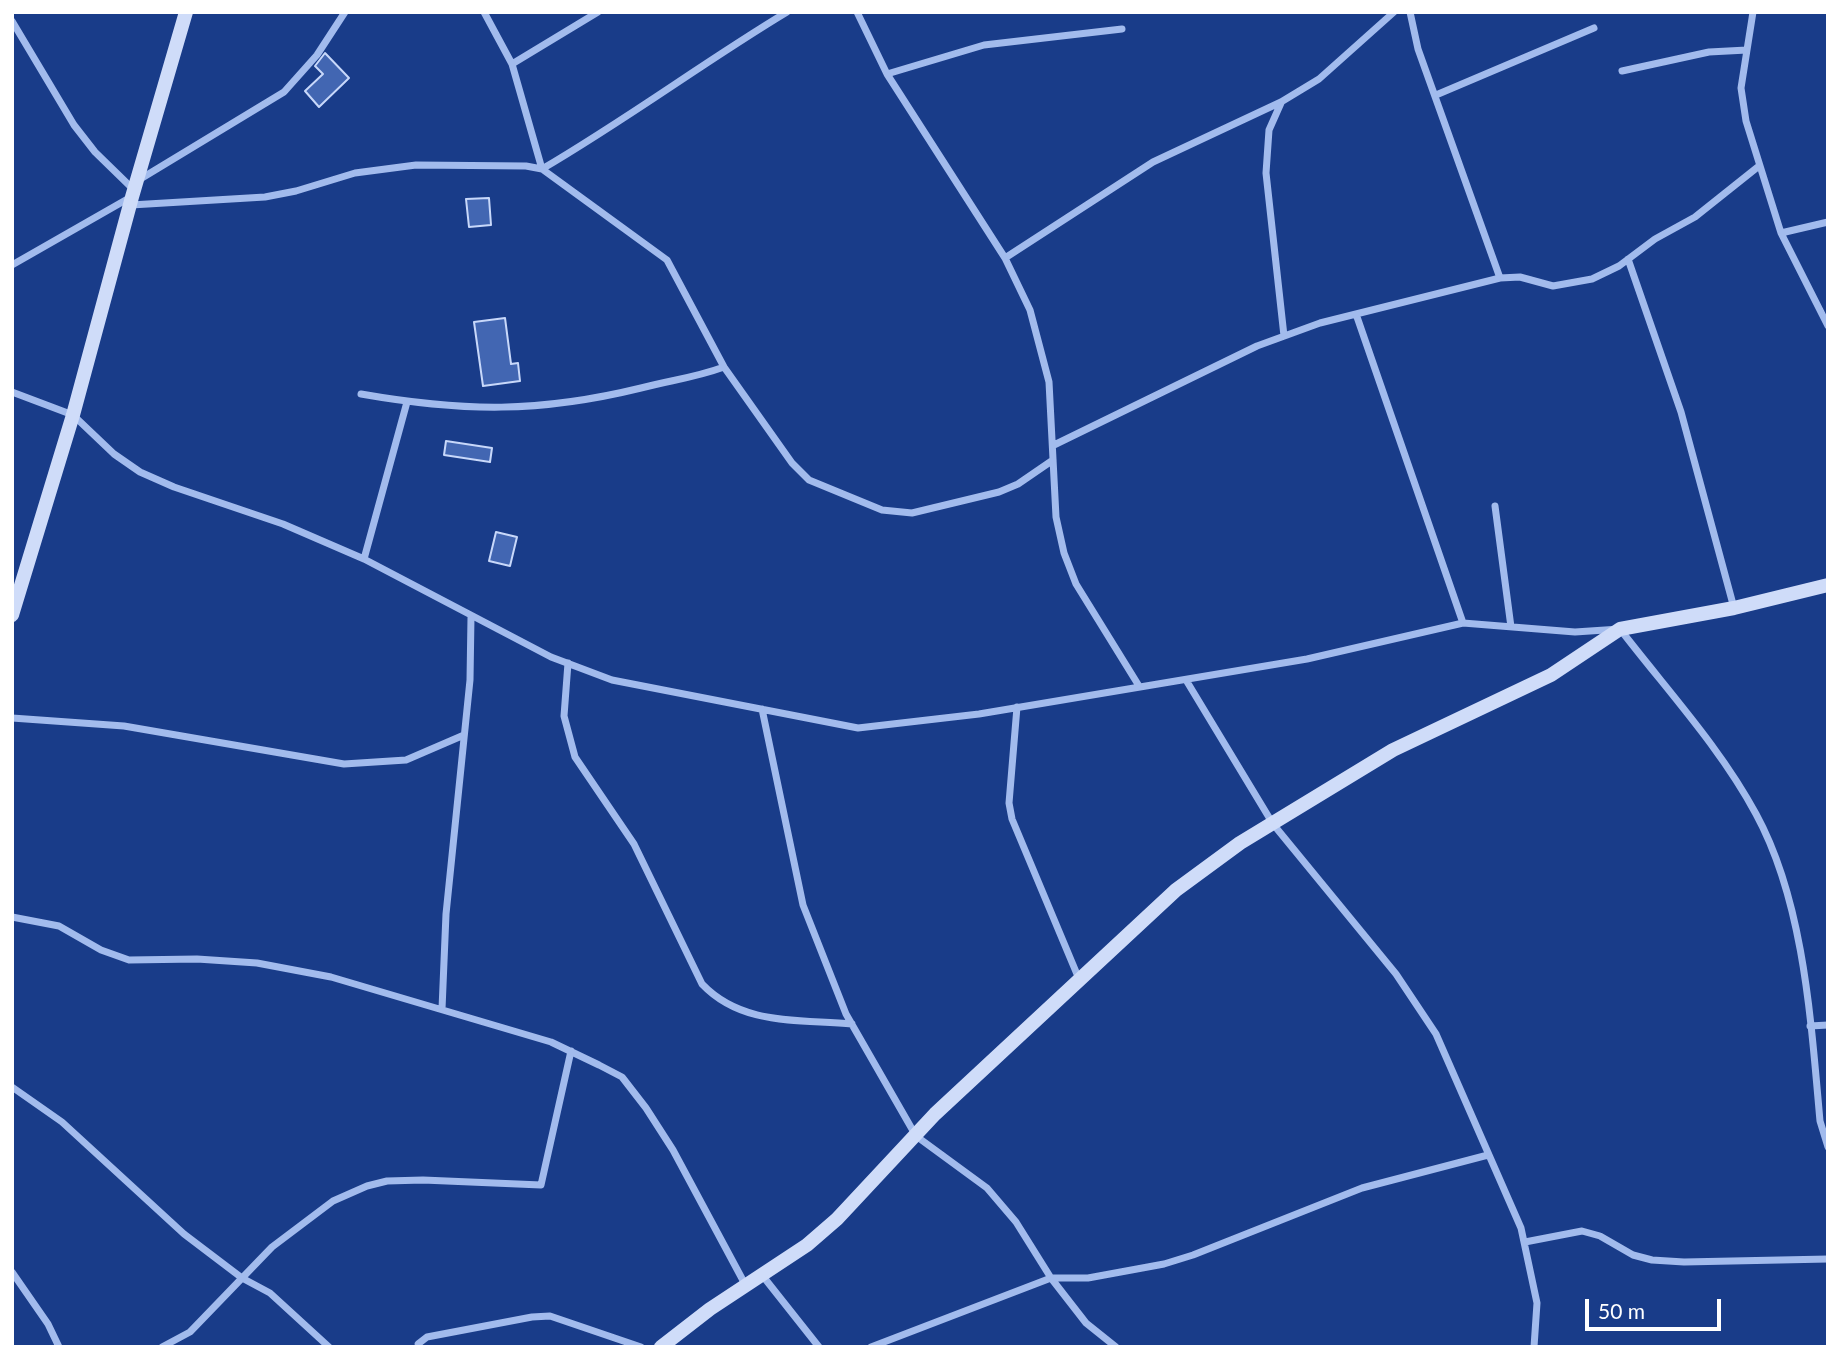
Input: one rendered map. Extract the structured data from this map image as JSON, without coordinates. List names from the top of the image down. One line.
{"scale_bar":"50 m"}
